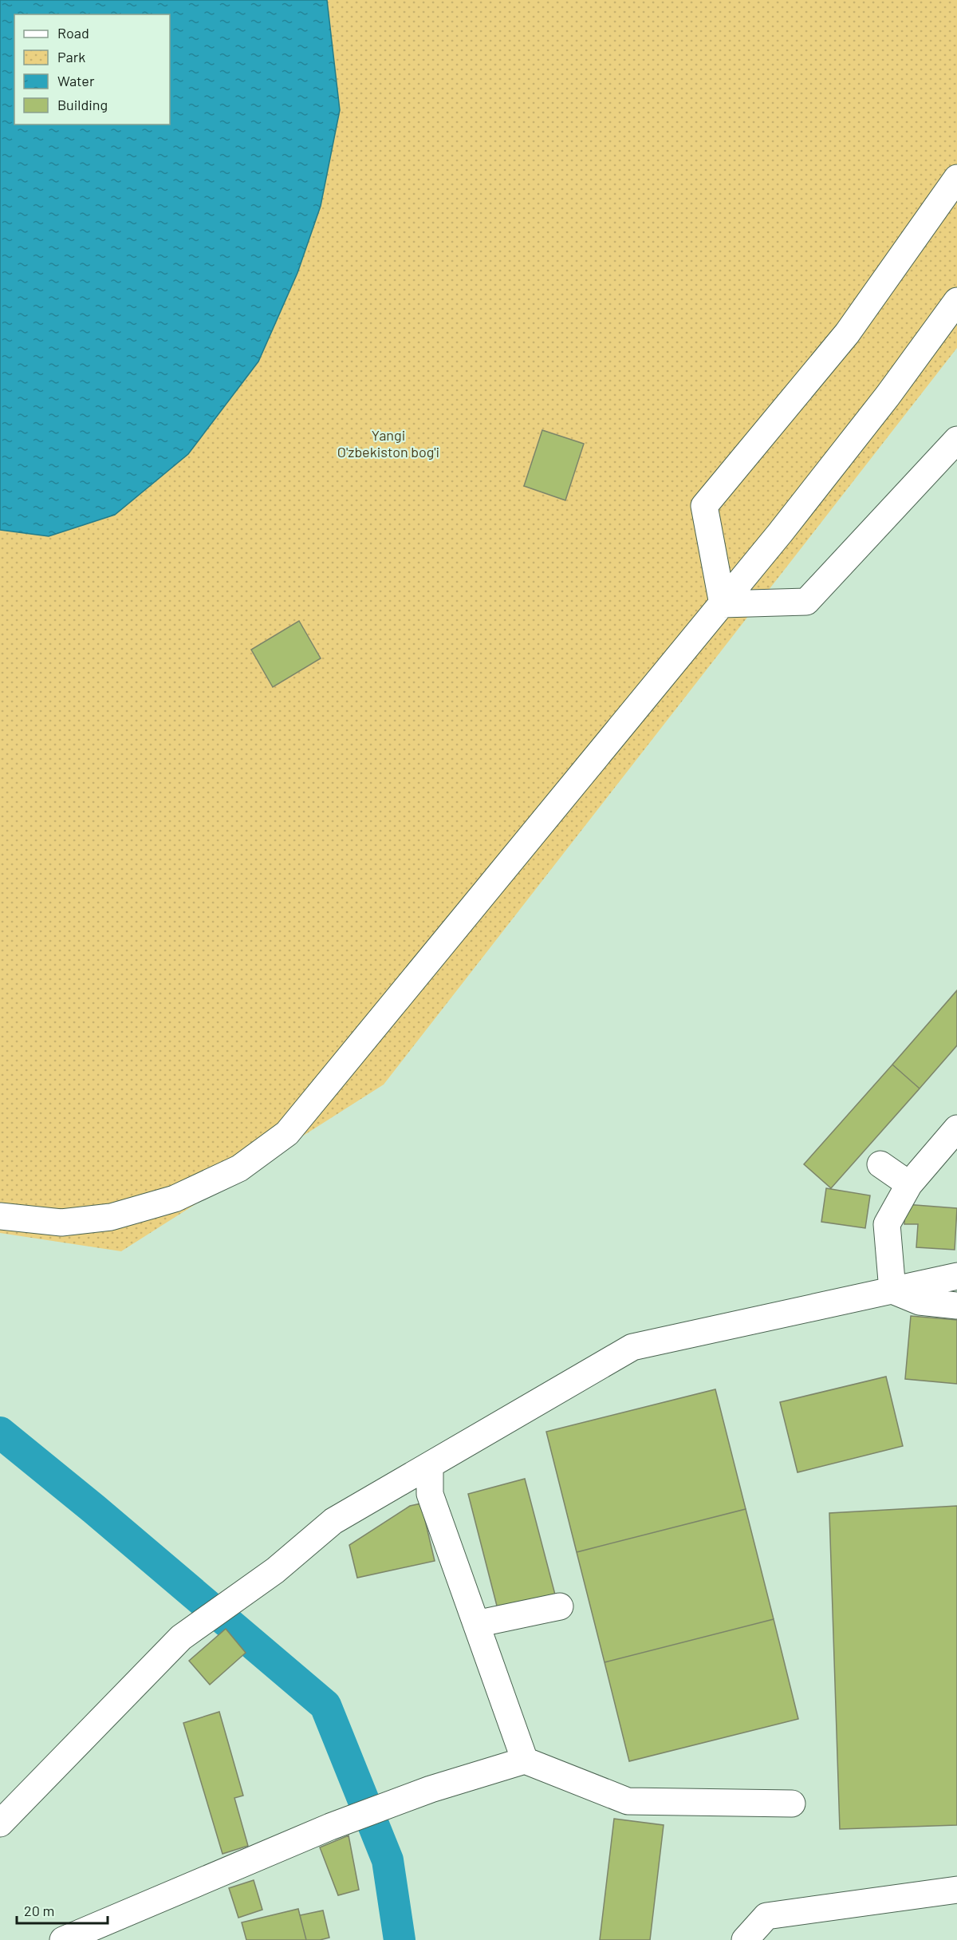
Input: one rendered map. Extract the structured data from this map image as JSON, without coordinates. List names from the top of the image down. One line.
{"parks":["Yangi O'zbekiston bog'i"],"legend":["Road","Park","Water","Building"],"scale_bar":"20 m"}
